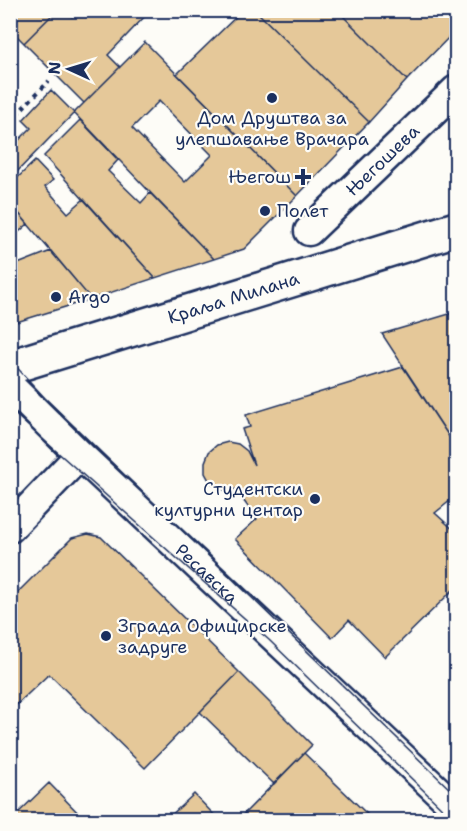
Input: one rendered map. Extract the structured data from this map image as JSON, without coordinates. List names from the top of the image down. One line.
{"streets":{"main road":["Краља Милана"],"street":["Његошева","Ресавска"]},"places":{"other":["Дом Друштва за улепшавање Врачара","Полет","Argo","Студентски културни центар","Зграда Официрске задруге"],"health":["Његош"]},"north":"left"}
